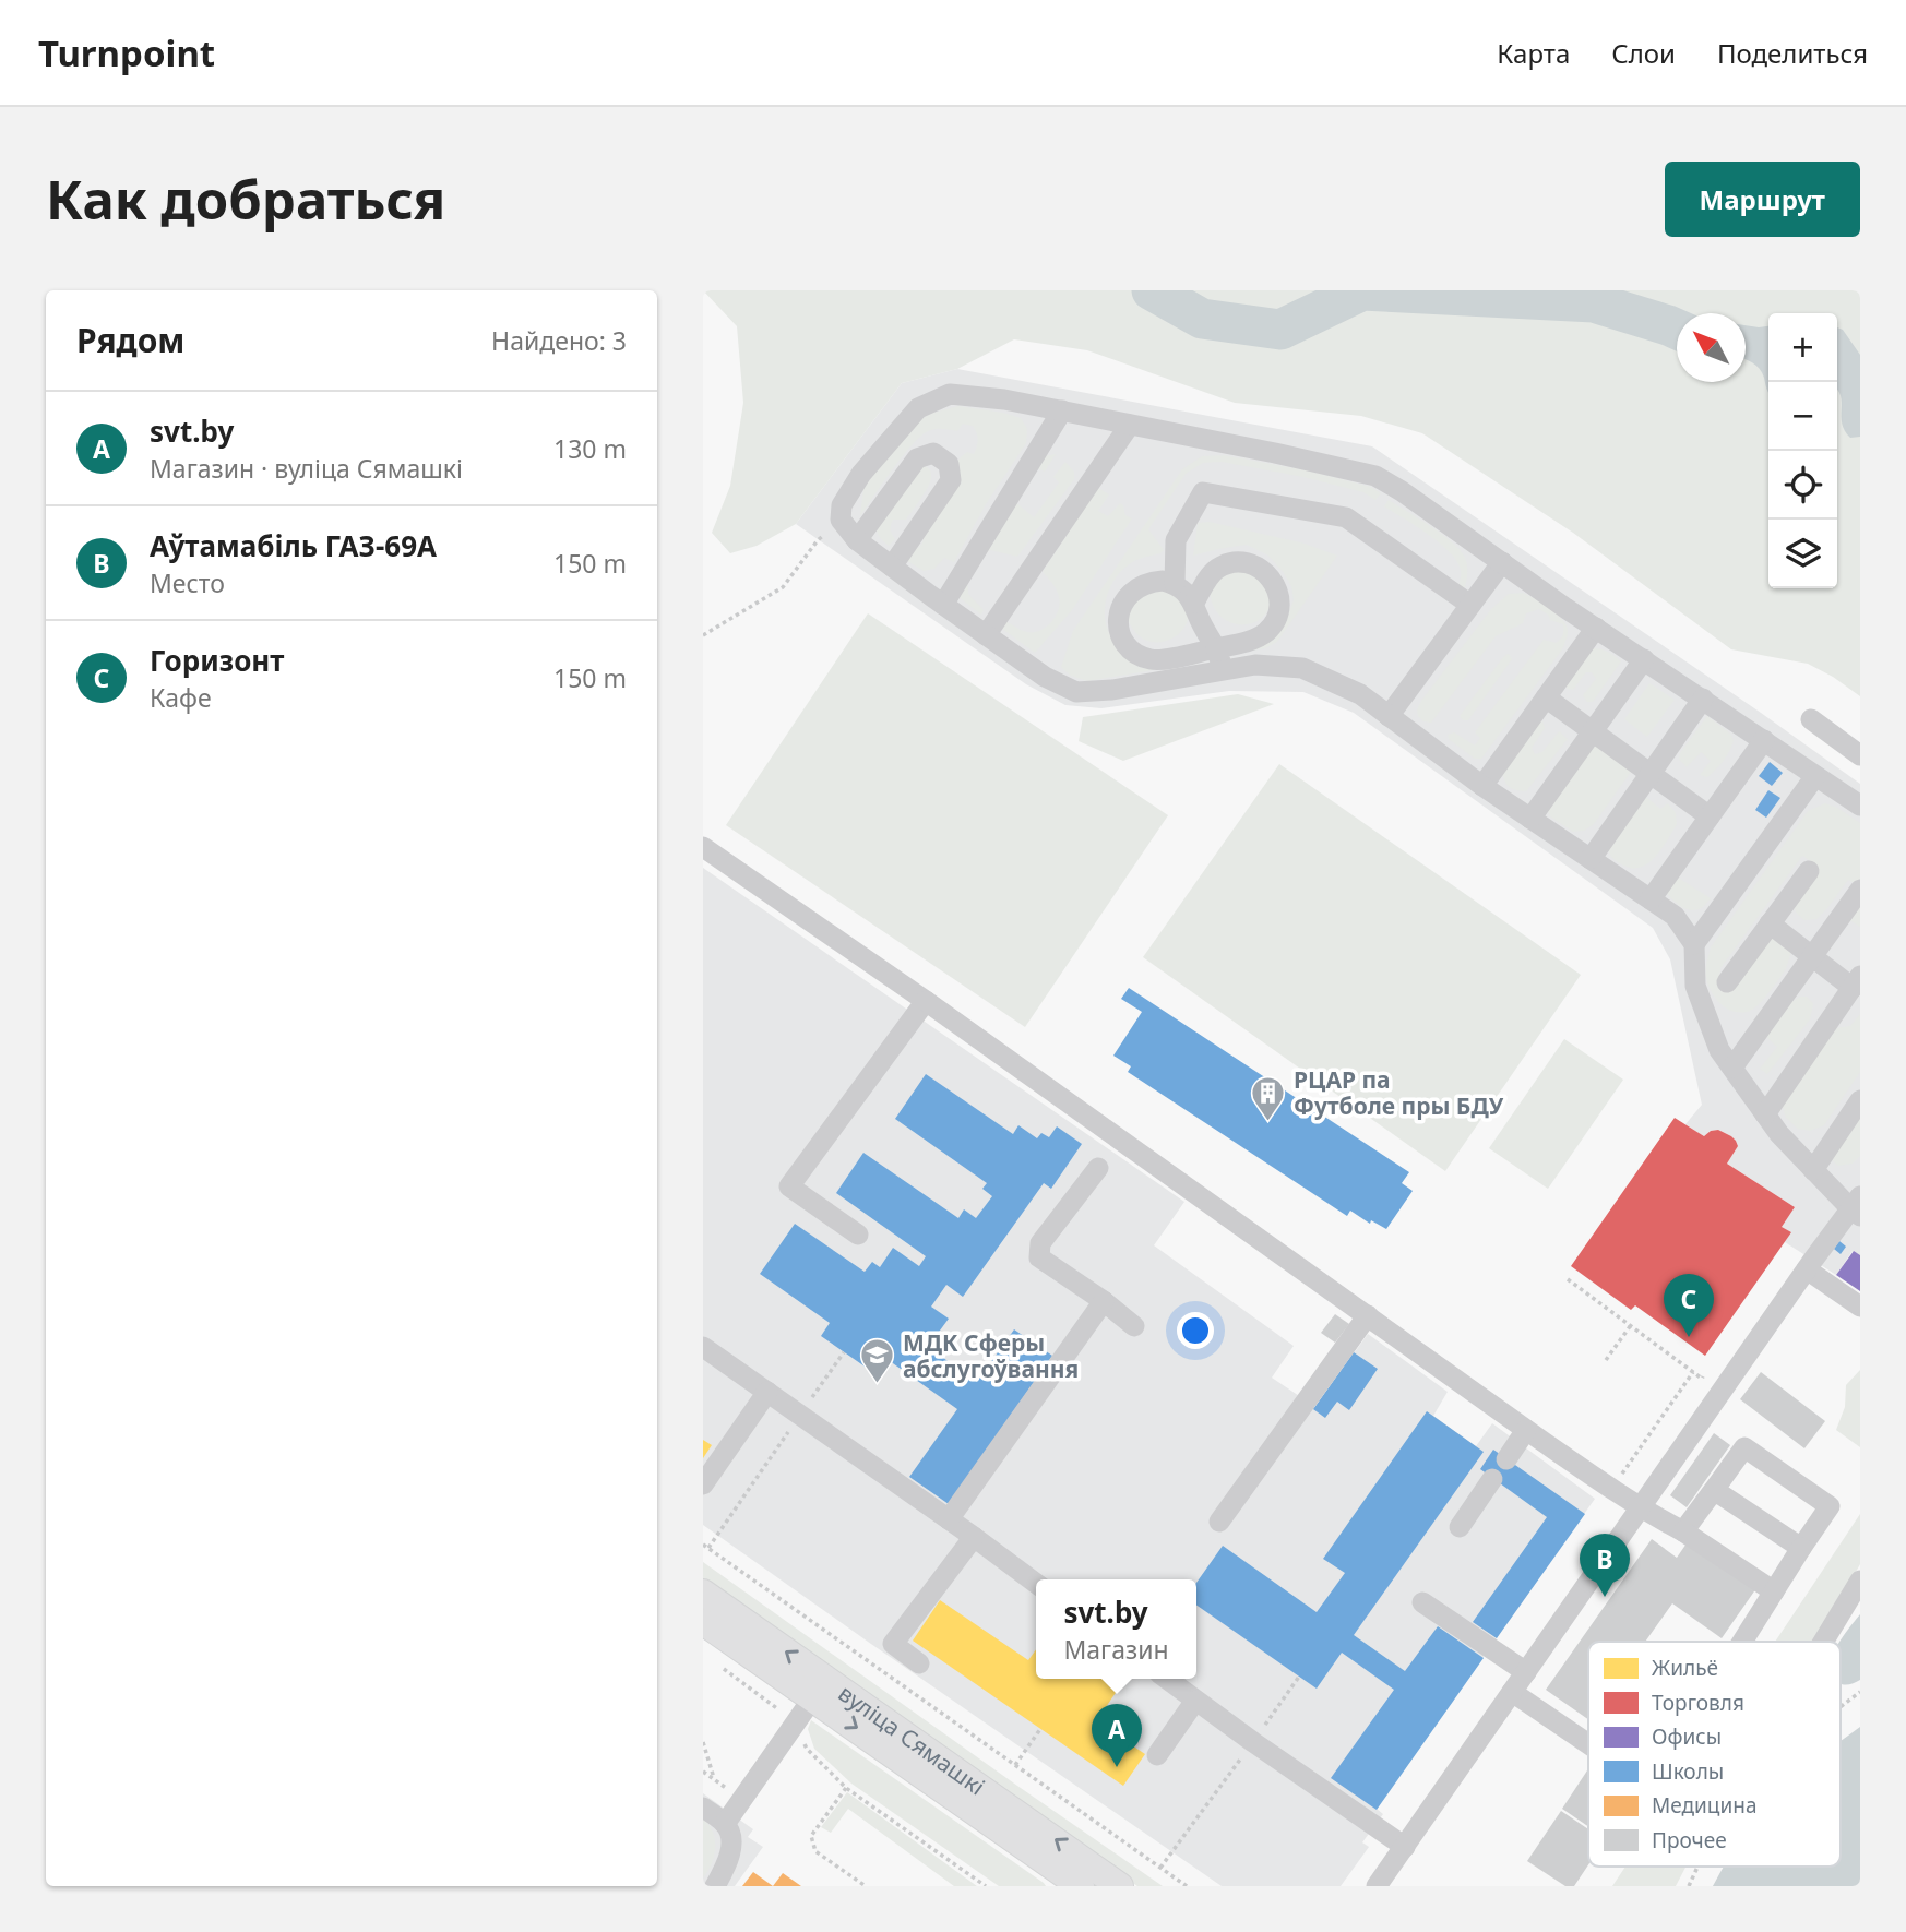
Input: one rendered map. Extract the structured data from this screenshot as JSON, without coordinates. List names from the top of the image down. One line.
{"streets":{"main road":["вуліца Сямашкі"]},"places":{"building":["РЦАР па Футболе пры БДУ"],"school or university":["МДК Сферы абслугоўвання"]},"legend":["Жильё","Торговля","Офисы","Школы","Медицина","Прочее"],"north":"top left","page":{"header":"Turnpoint","nav":["Карта","Слои","Поделиться"],"buttons":"Маршрут","title":"Как добраться","heading":["Рядом","Найдено: 3"],"map_buttons":["+","−"],"list":[{"mark":"A","name":"svt.by","note":"Магазин · вуліца Сямашкі","value":"130 m"},{"mark":"B","name":"Аўтамабіль ГАЗ-69А","note":"Место","value":"150 m"},{"mark":"C","name":"Горизонт","note":"Кафе","value":"150 m"}],"pins":["C","B","A"],"popup":["svt.by","Магазин"]}}
